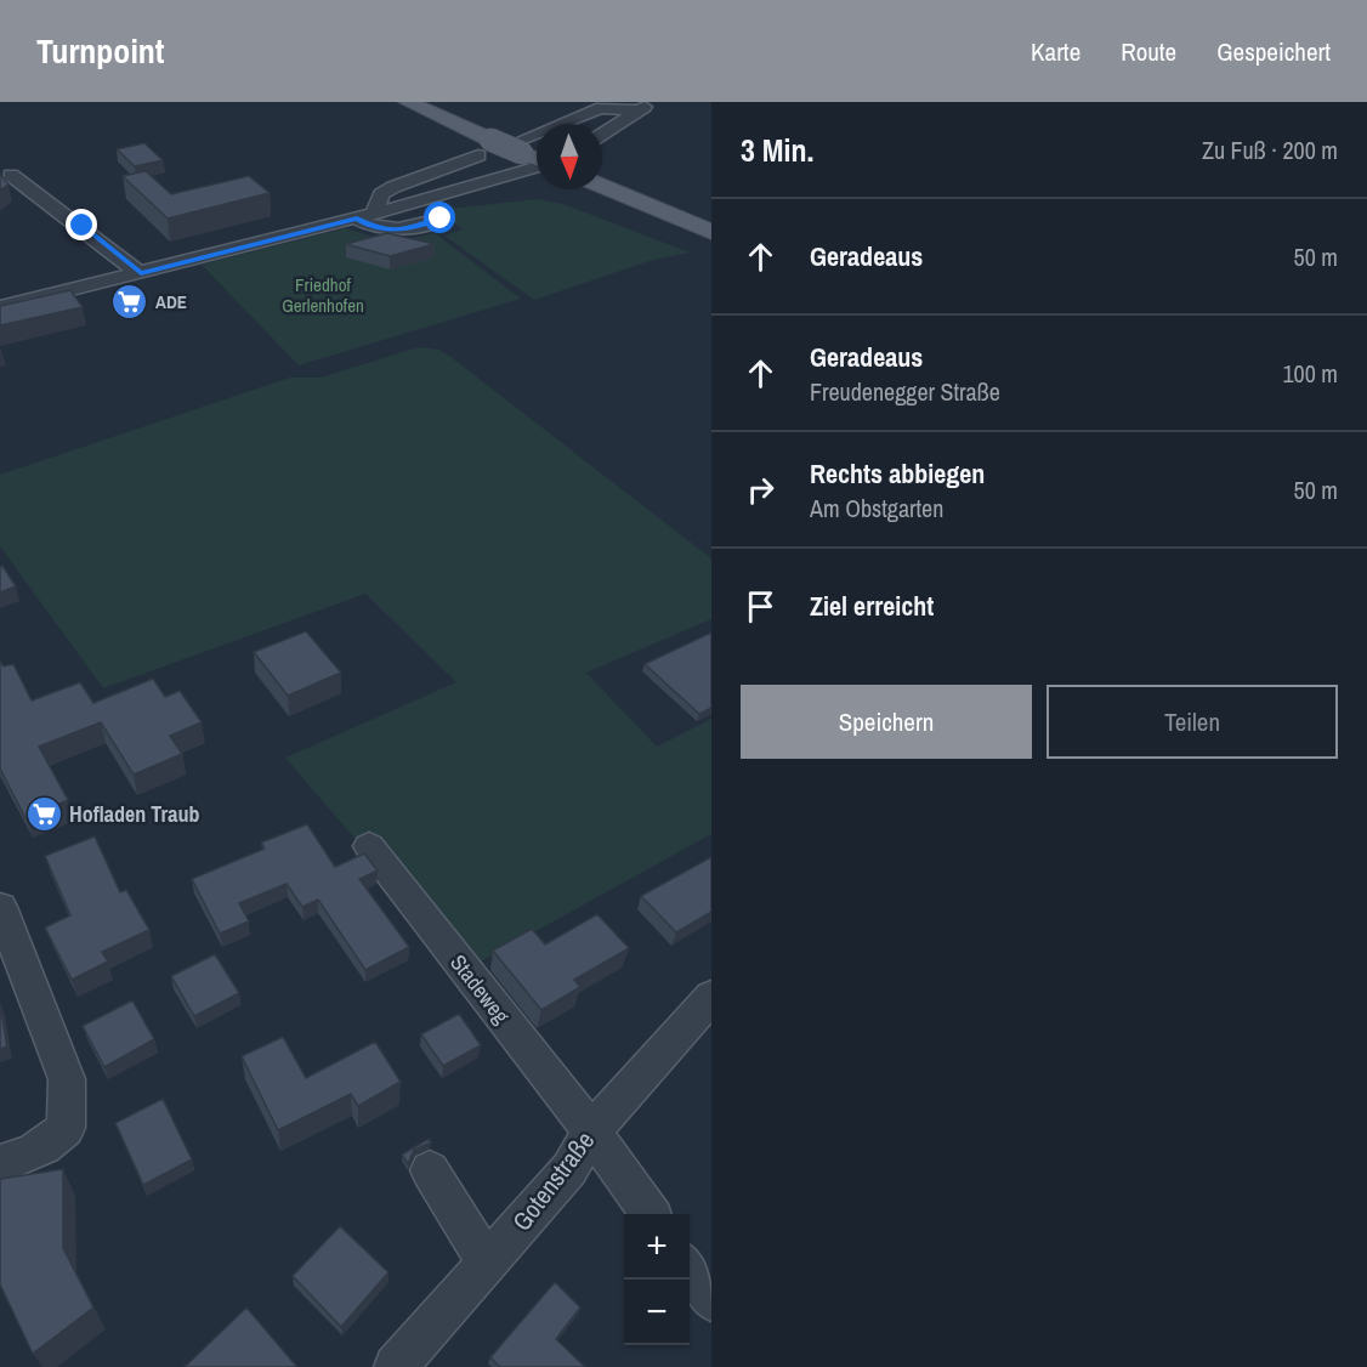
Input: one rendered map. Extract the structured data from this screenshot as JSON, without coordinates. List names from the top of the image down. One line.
{"streets":{"street":["Stadeweg","Gotenstraße"]},"crossings":[["Stadeweg","Gotenstraße"]],"parks":["Friedhof Gerlenhofen"],"places":{"supermarket":["ADE","Hofladen Traub"]},"north":"bottom","page":{"header":"Turnpoint","nav":["Karte","Route","Gespeichert"],"heading":["3 Min.","Zu Fuß · 200 m"],"list":[["Geradeaus","50 m"],["Geradeaus","Freudenegger Straße","100 m"],["Rechts abbiegen","Am Obstgarten","50 m"],"Ziel erreicht"],"buttons":["Speichern","Teilen"],"map_buttons":["+","−"]}}
